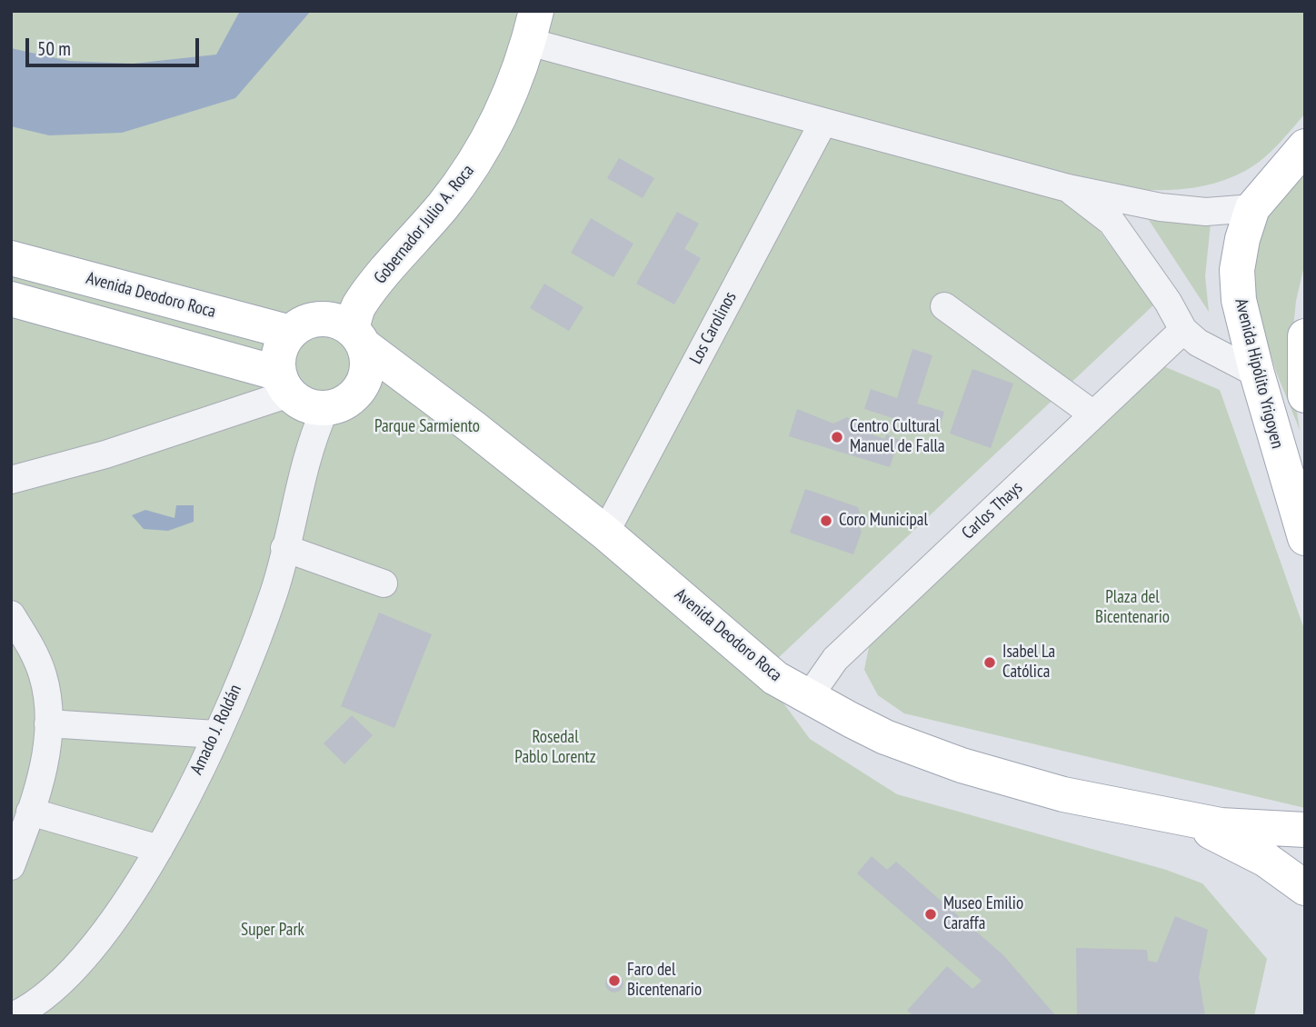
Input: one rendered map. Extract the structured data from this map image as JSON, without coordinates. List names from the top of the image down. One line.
{"streets":{"main road":["Gobernador Julio A. Roca","Avenida Deodoro Roca","Avenida Hipólito Yrigoyen"],"street":["Los Carolinos","Carlos Thays","Amado J. Roldán"]},"crossings":[["Gobernador Julio A. Roca","Avenida Deodoro Roca"],["Gobernador Julio A. Roca","Amado J. Roldán"],["Avenida Deodoro Roca","Los Carolinos"],["Avenida Deodoro Roca","Carlos Thays"],["Avenida Deodoro Roca","Amado J. Roldán"]],"parks":["Parque Sarmiento","Plaza del Bicentenario","Rosedal Pablo Lorentz","Super Park"],"places":["Centro Cultural Manuel de Falla","Coro Municipal","Isabel La Católica","Museo Emilio Caraffa","Faro del Bicentenario"],"scale_bar":"50 m"}
